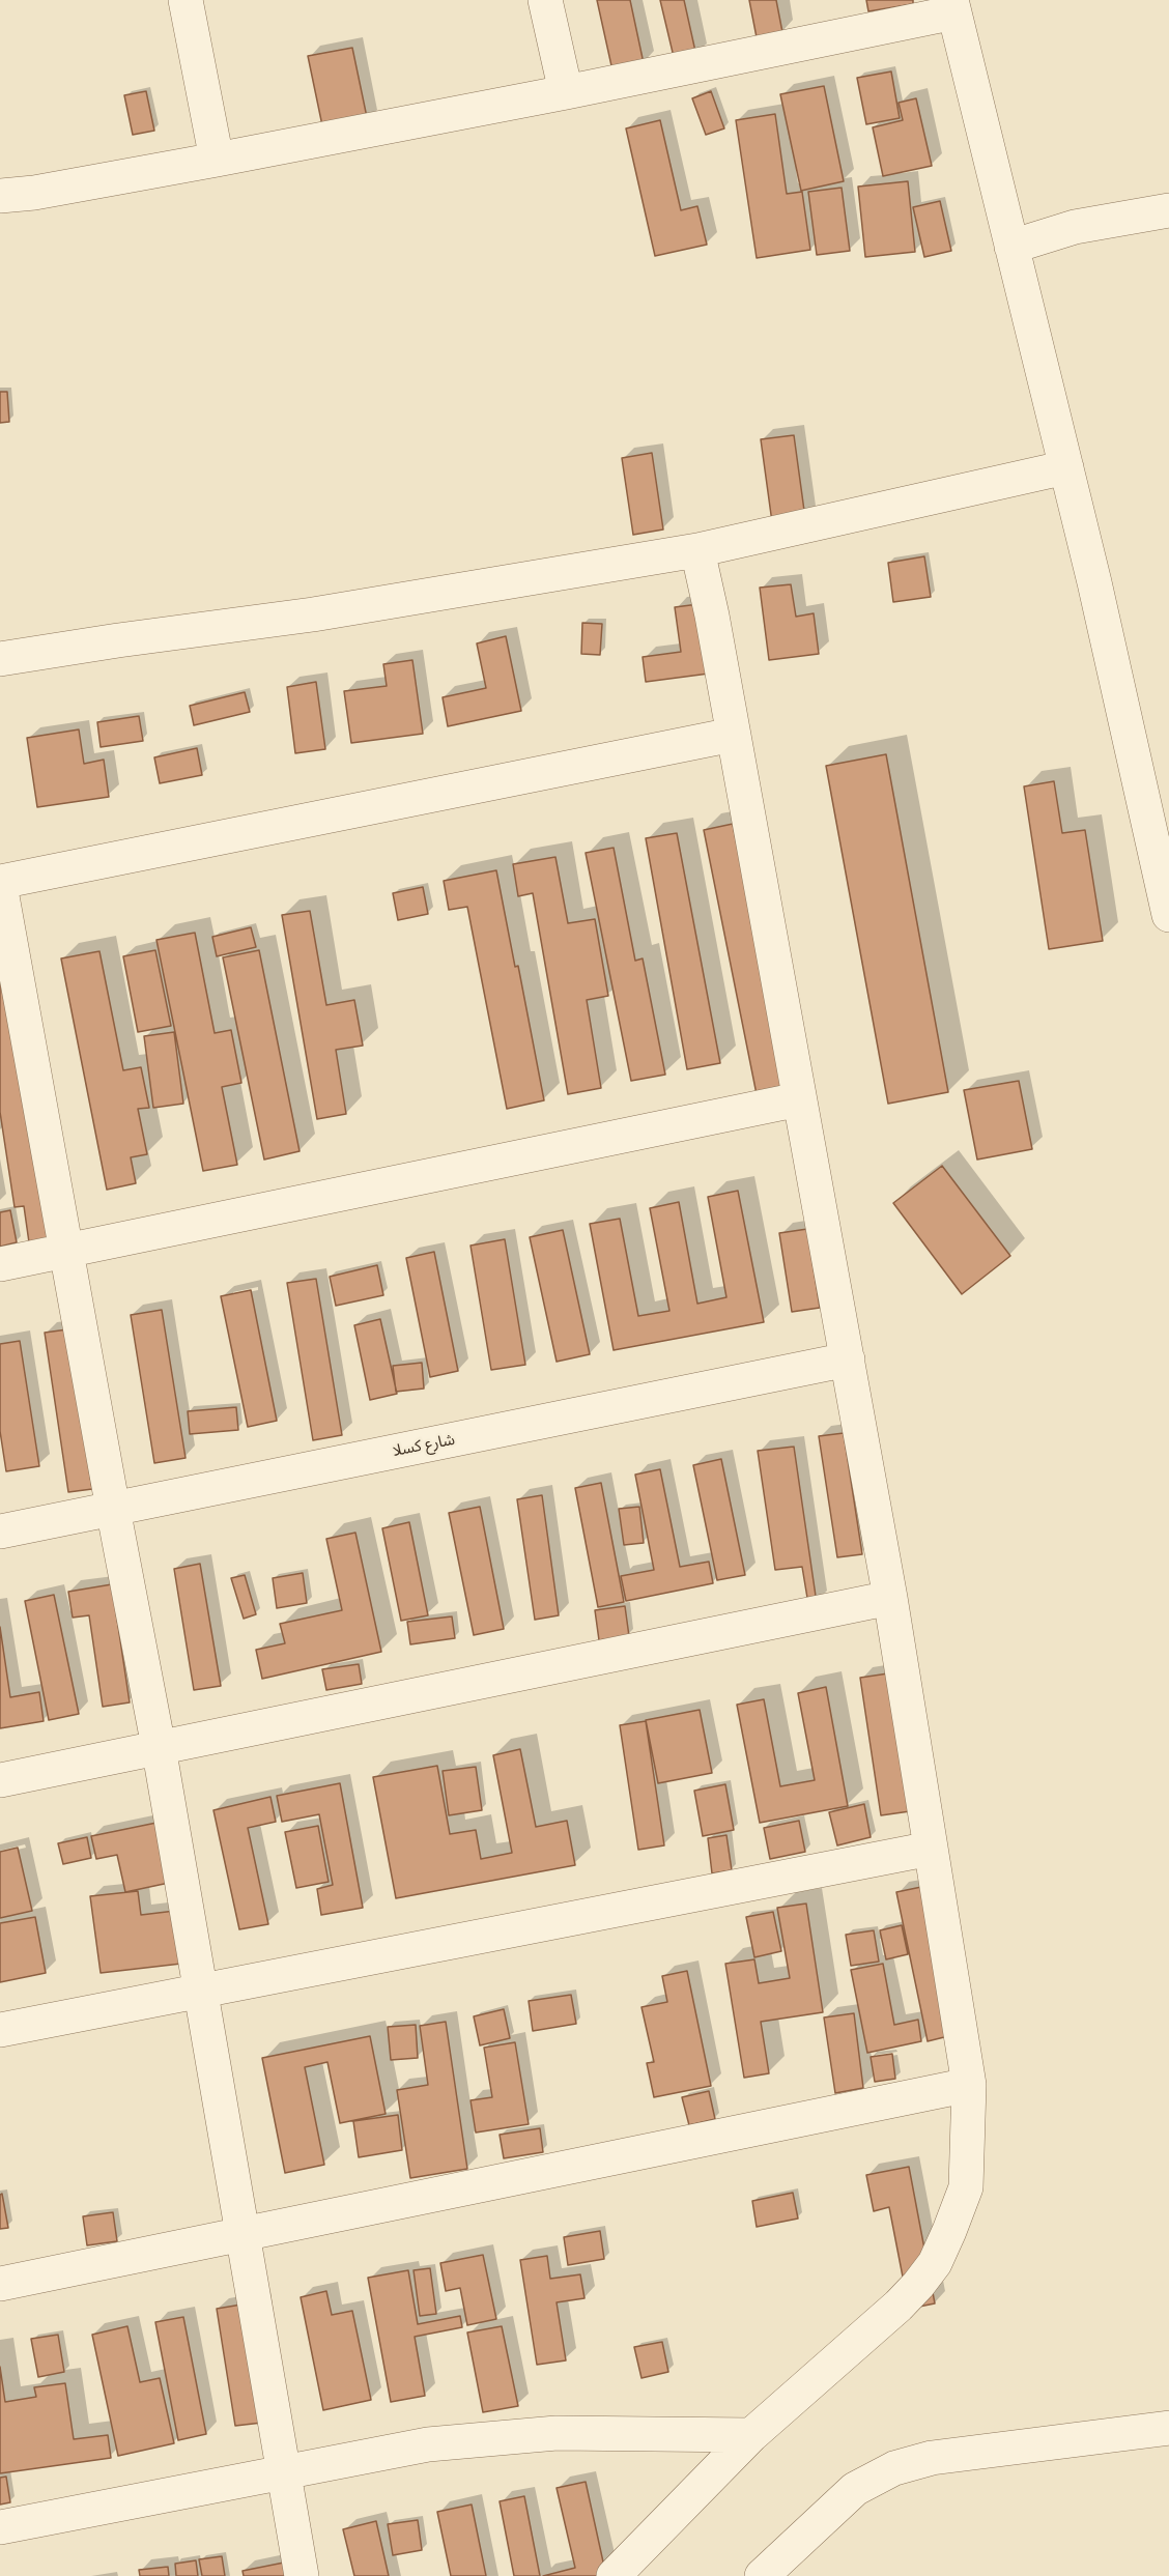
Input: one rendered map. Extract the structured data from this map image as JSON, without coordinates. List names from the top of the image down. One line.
{"streets":{"street":["شارع كسلا"]}}
